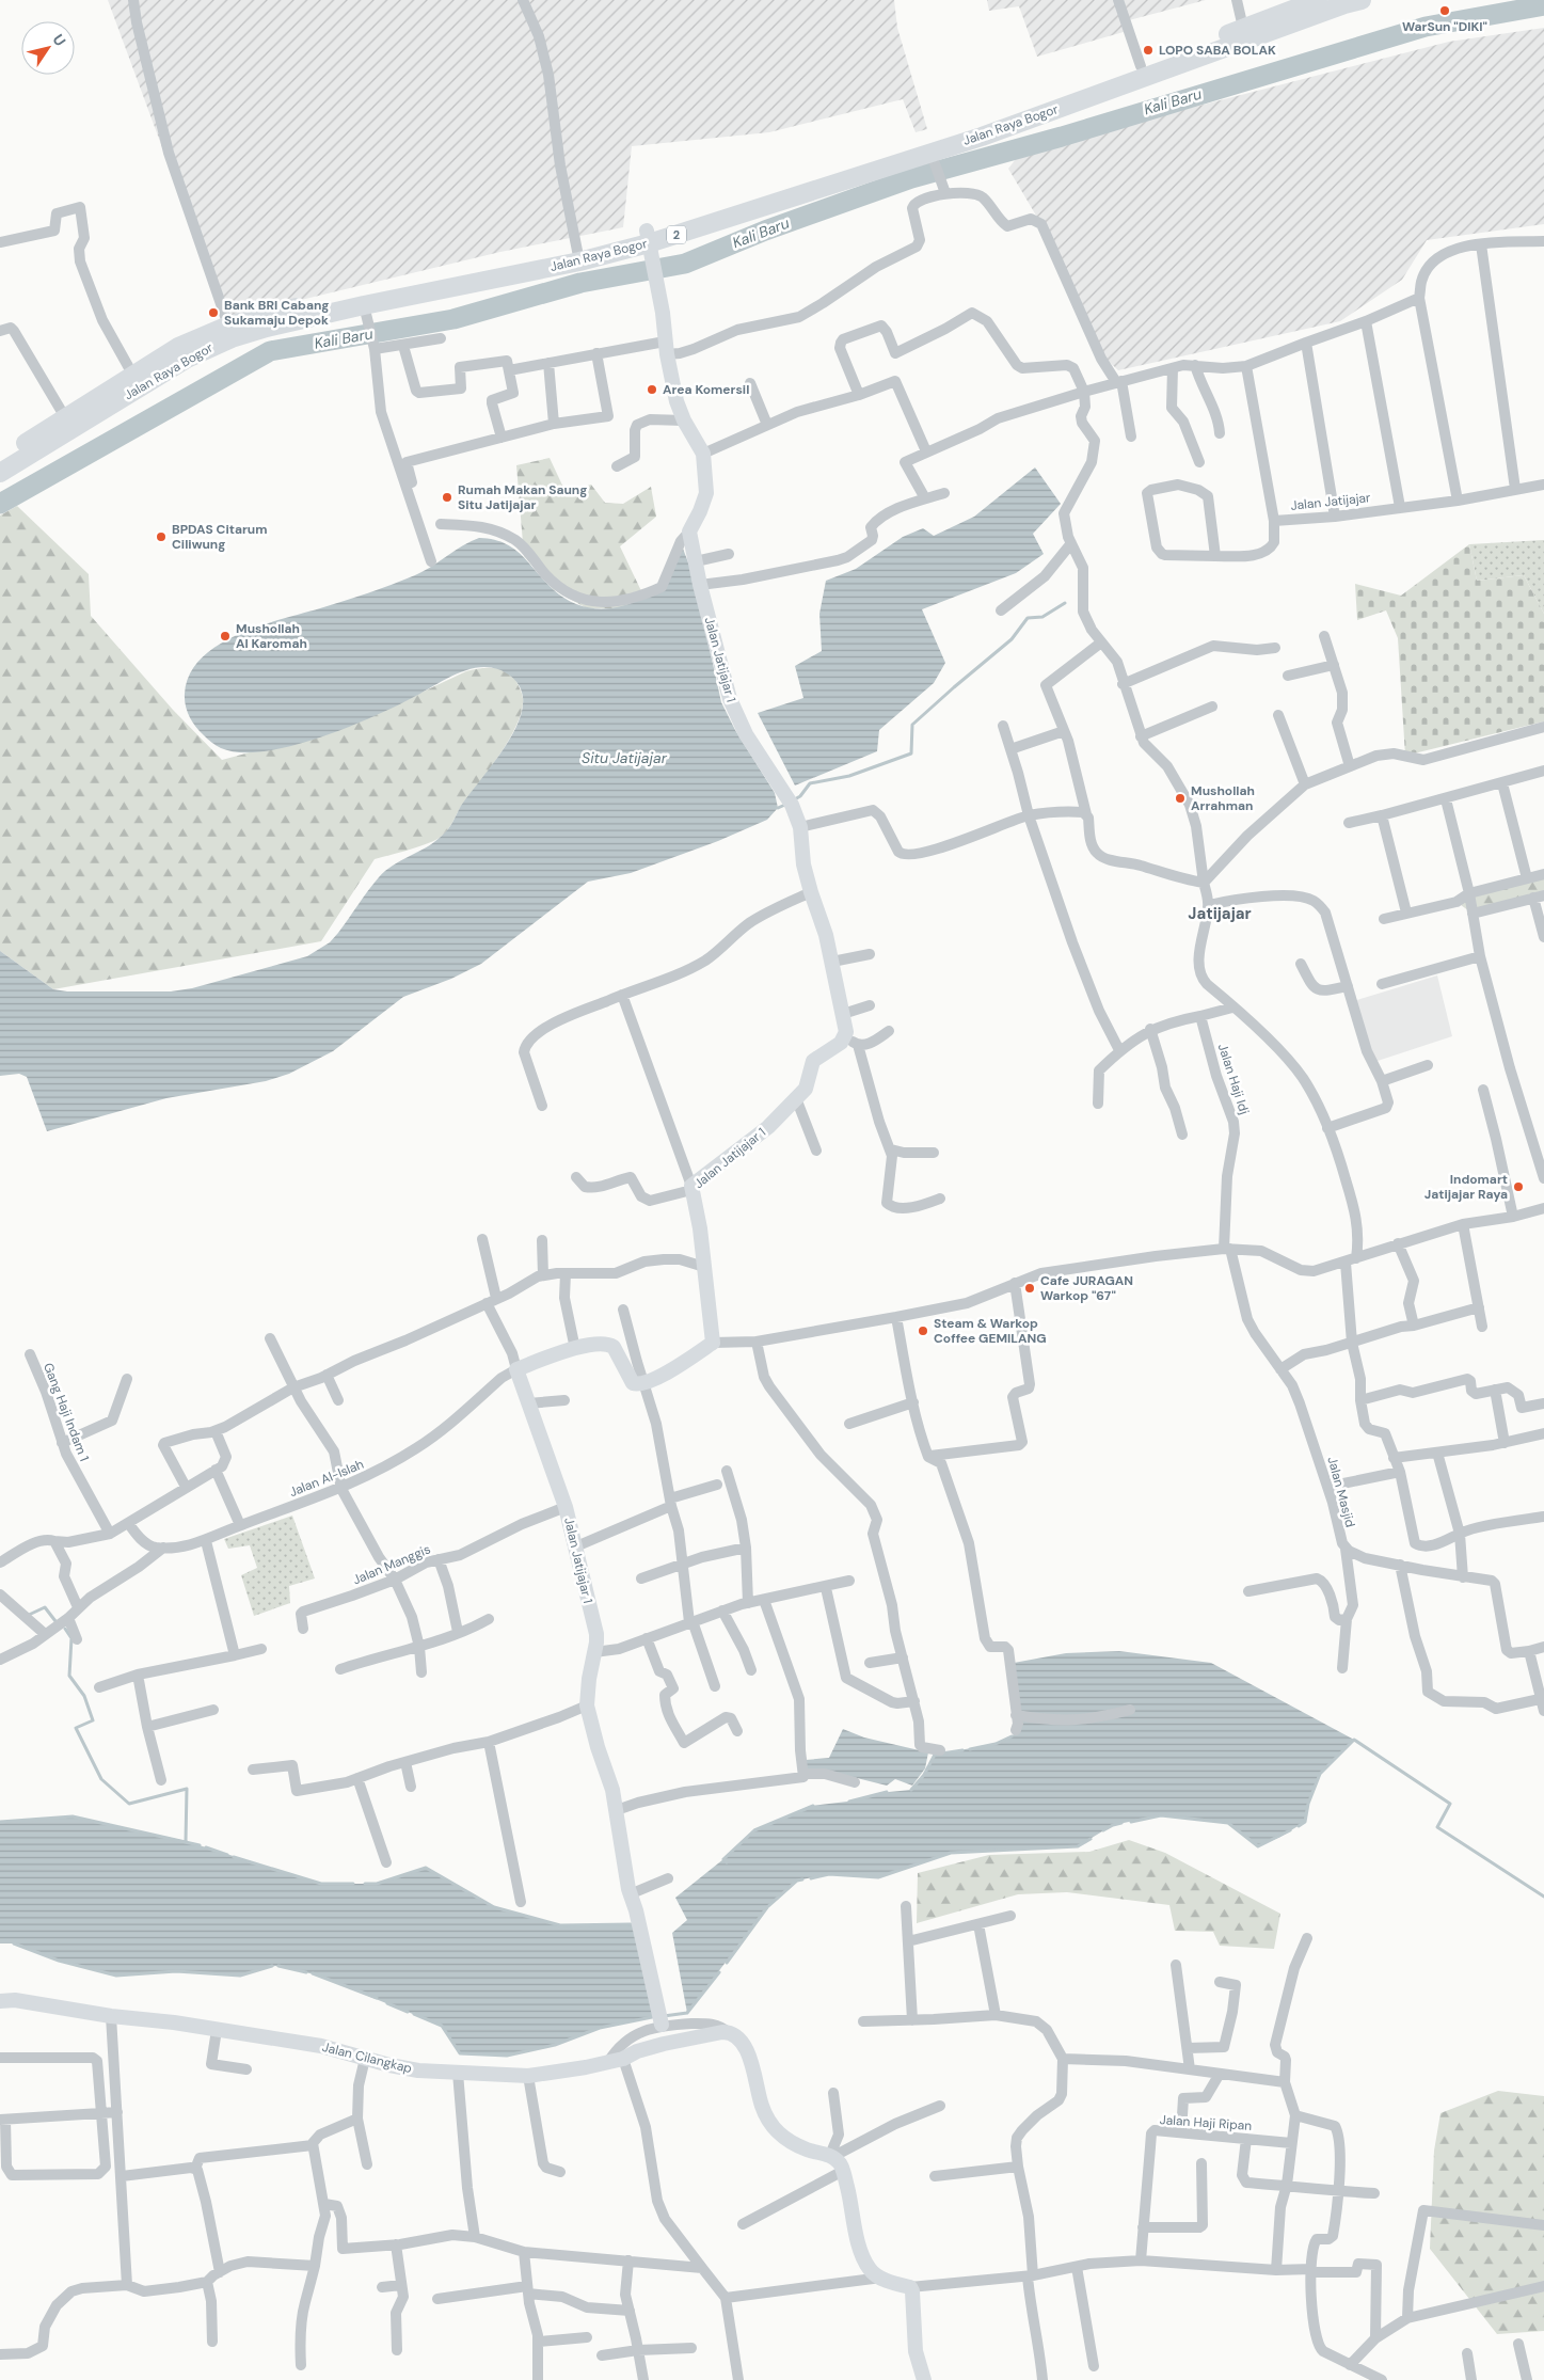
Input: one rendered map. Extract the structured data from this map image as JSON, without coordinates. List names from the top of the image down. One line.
{"streets":{"highway":["Jalan Raya Bogor","2"],"street":["Jalan Jatijajar","Jalan Jatijajar 1","Jalan Haji Idj","Gang Haji Indam 1","Jalan Al-Islah","Jalan Masjid","Jalan Manggis","Jalan Cilangkap","Jalan Haji Ripan"]},"crossings":[["Jalan Jatijajar 1","Jalan Al-Islah"],["Jalan Jatijajar 1","Jalan Manggis"],["Jalan Haji Idj","Jalan Masjid"]],"districts":["Jatijajar"],"water":["Kali Baru","Situ Jatijajar"],"places":["WarSun \"DIKI\"","LOPO SABA BOLAK","Bank BRI Cabang Sukamaju Depok","Area Komersil","Rumah Makan Saung Situ Jatijajar","BPDAS Citarum Ciliwung","Mushollah Al Karomah","Mushollah Arrahman","Indomart Jatijajar Raya","Cafe JURAGAN Warkop \"67\"","Steam & Warkop Coffee GEMILANG"],"north":"top right"}
